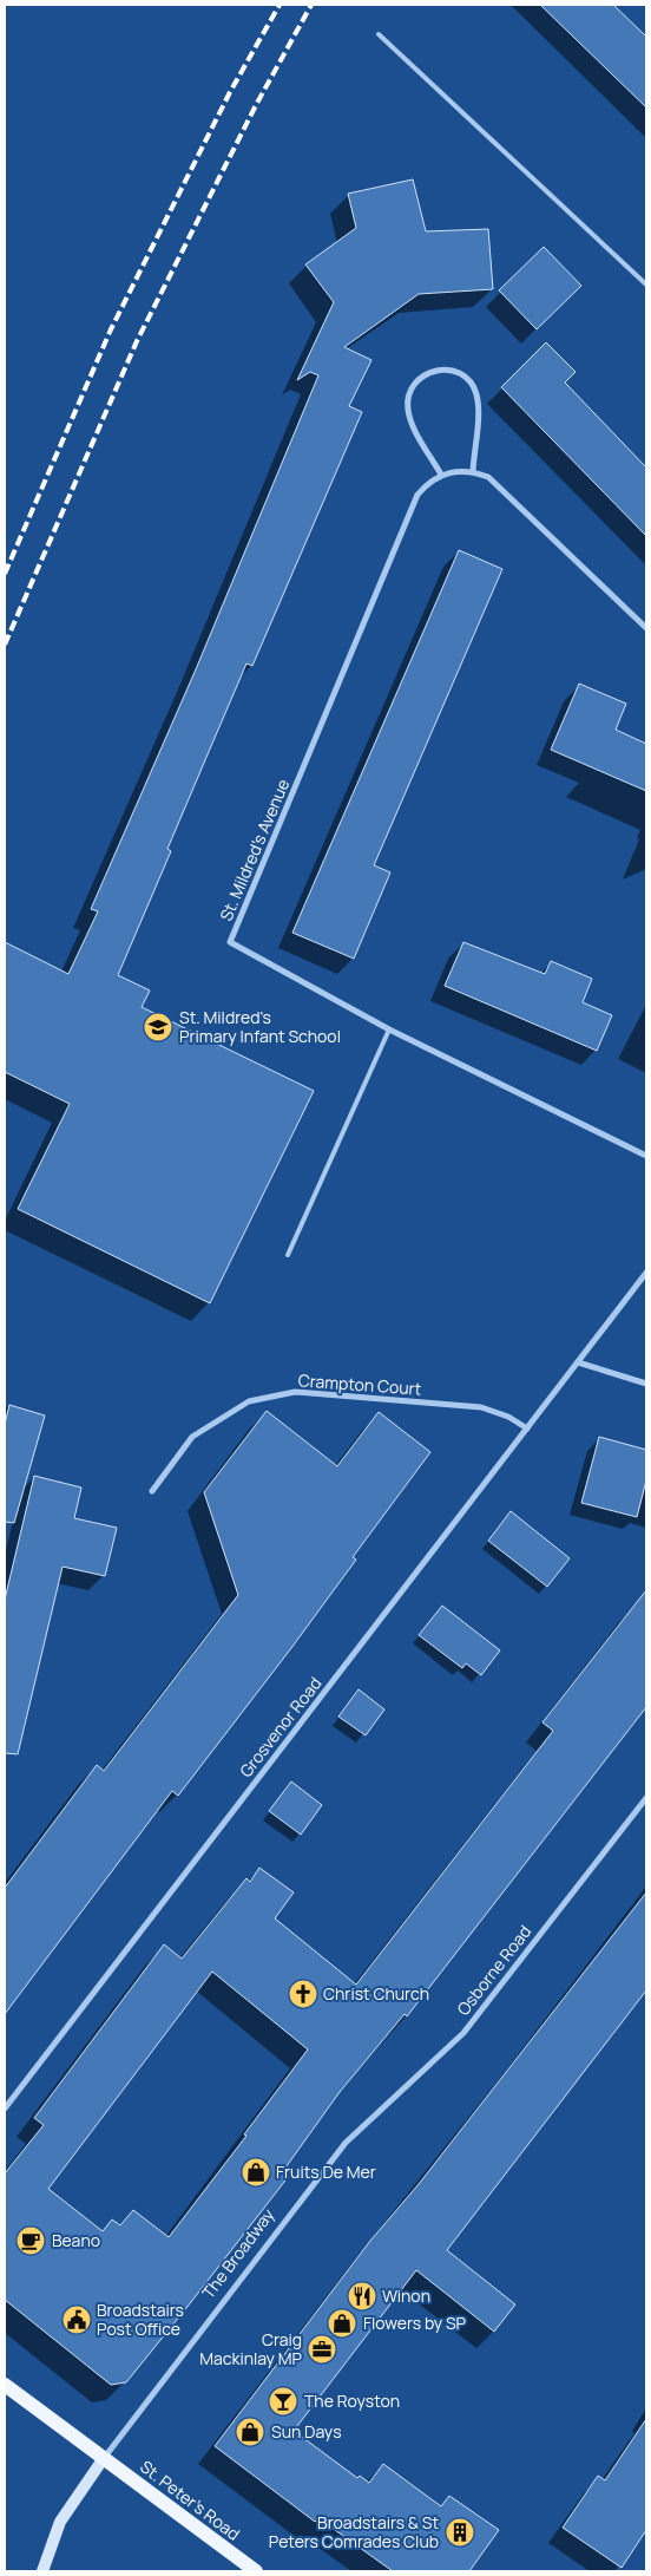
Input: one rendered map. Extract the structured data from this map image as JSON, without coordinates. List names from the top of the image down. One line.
{"streets":{"main road":["St. Peter's Road"],"street":["St. Mildred's Avenue","Crampton Court","Grosvenor Road","Osborne Road","The Broadway"]},"crossings":[["Crampton Court","Grosvenor Road"],["Osborne Road","The Broadway"],["The Broadway","St. Peter's Road"]],"places":{"school or university":["St. Mildred's Primary Infant School"],"church":["Christ Church"],"shop":["Fruits De Mer","Flowers by SP","Sun Days"],"cafe":["Beano"],"restaurant":["Winon"],"public building":["Broadstairs Post Office"],"office":["Craig Mackinlay MP"],"bar":["The Royston"],"building":["Broadstairs & St Peters Comrades Club"]}}
